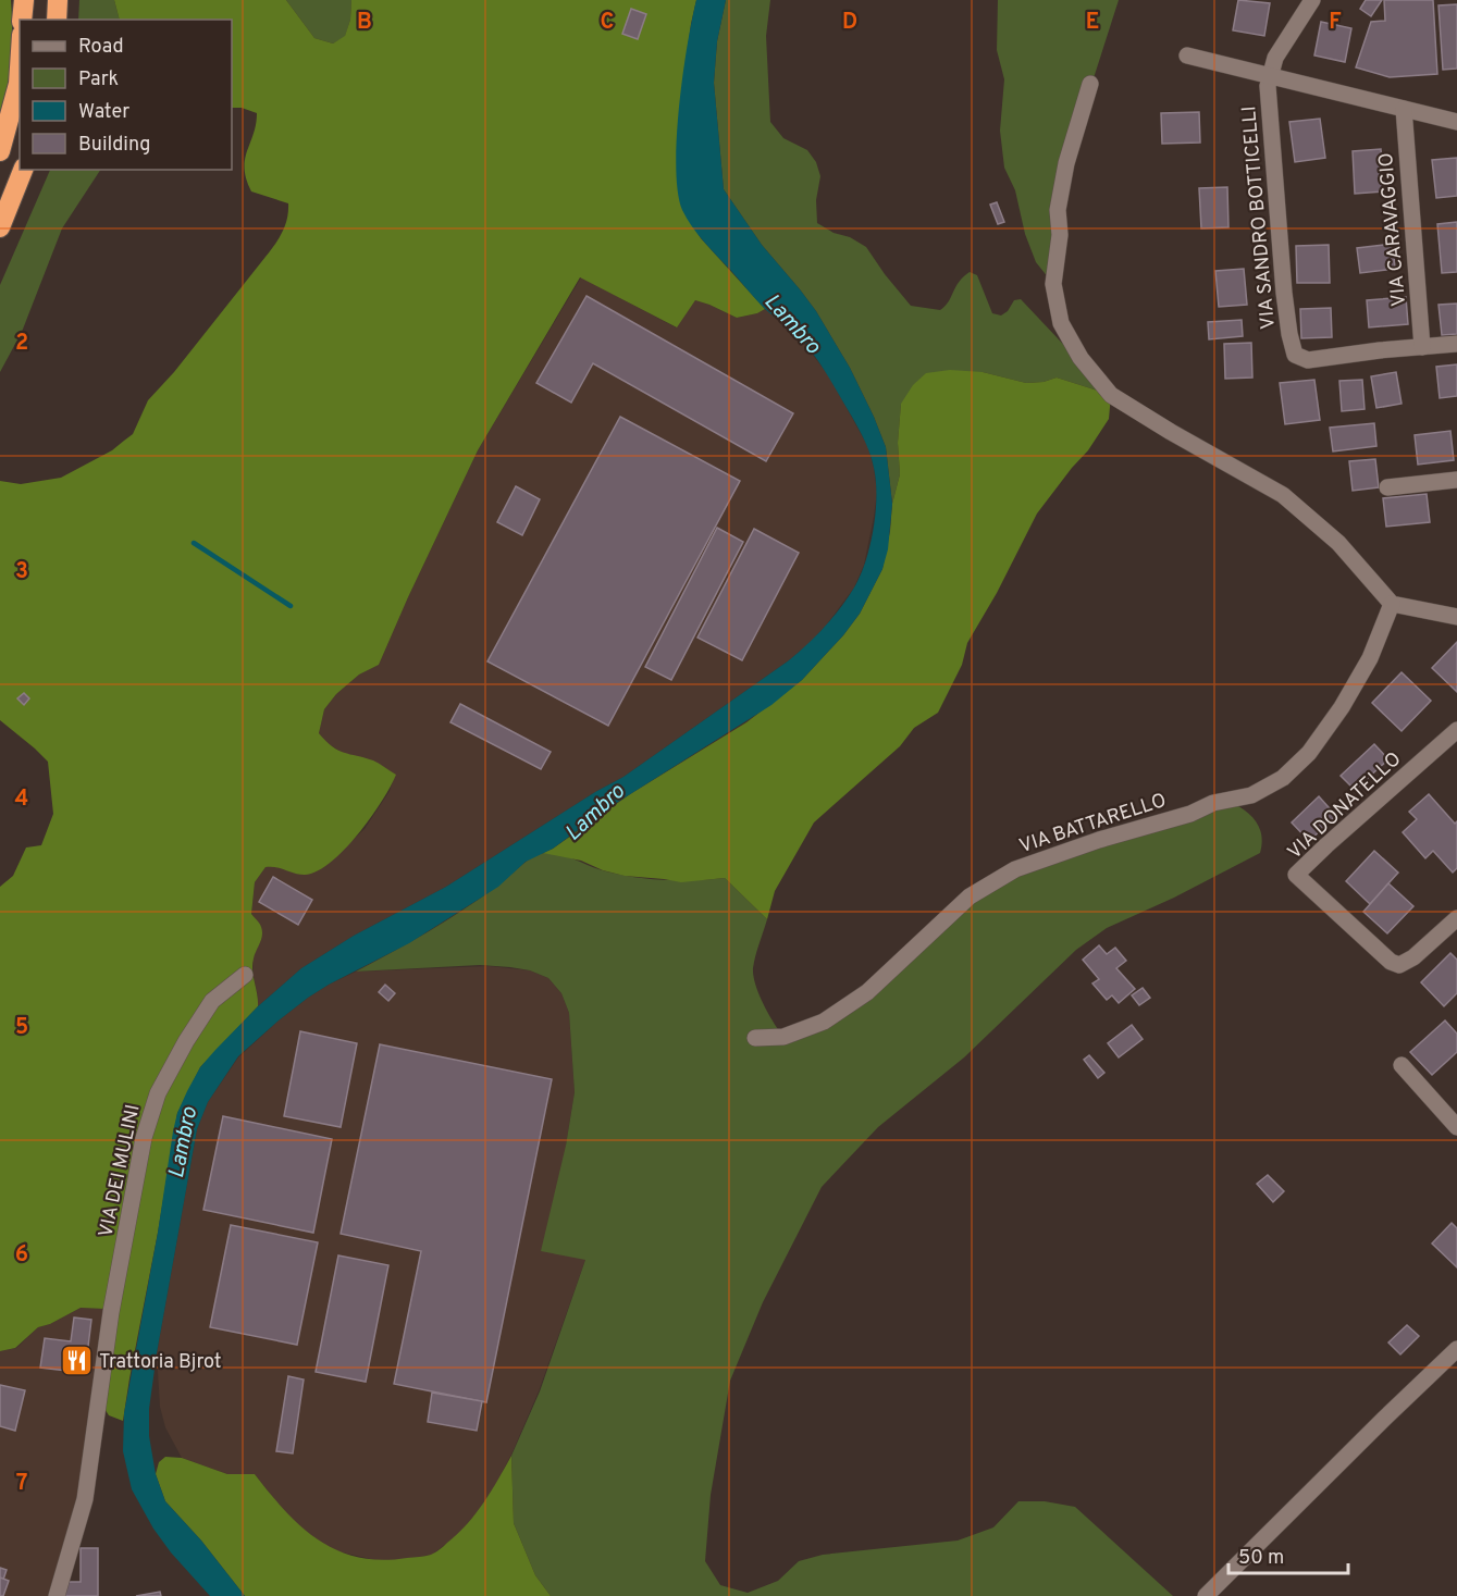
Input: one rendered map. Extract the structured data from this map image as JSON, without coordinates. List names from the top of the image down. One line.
{"streets":{"street":["VIA SANDRO BOTTICELLI","VIA CARAVAGGIO","VIA DONATELLO","VIA BATTARELLO","VIA DEI MULINI"]},"crossings":[["VIA SANDRO BOTTICELLI","VIA CARAVAGGIO"]],"water":["Lambro"],"places":{"restaurant":["Trattoria Bjrot"]},"legend":["Road","Park","Water","Building"],"scale_bar":"50 m","grid":{"columns":["B","C","D","E","F"],"rows":["2","3","4","5","6","7"]}}
